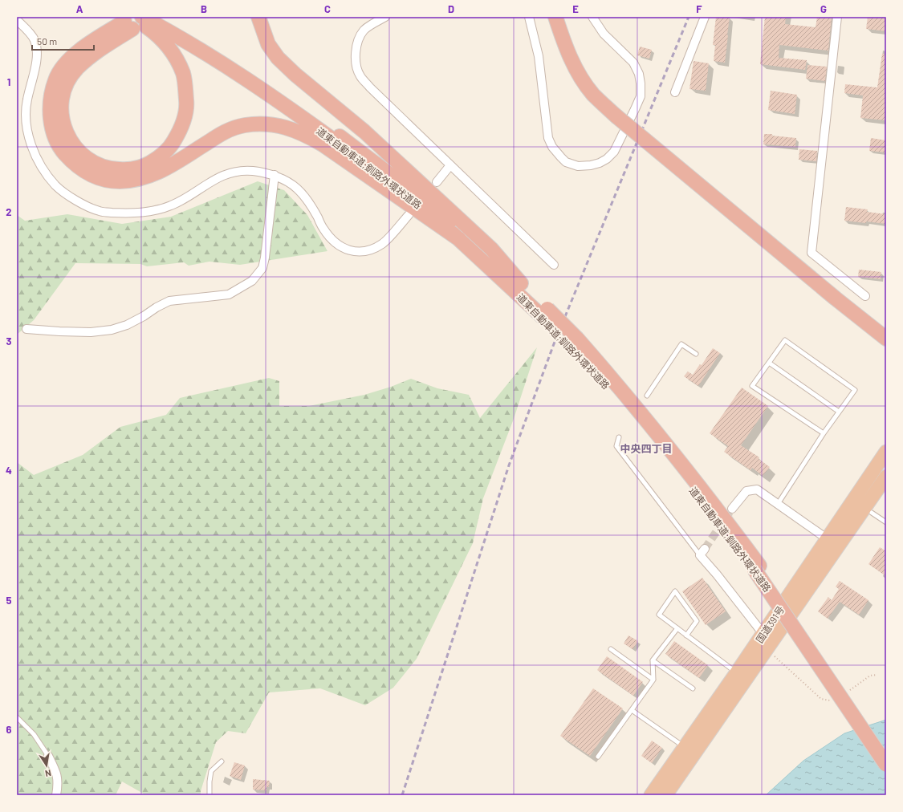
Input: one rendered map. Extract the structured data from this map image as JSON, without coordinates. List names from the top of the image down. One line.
{"streets":{"highway":["道東自動車道;釧路外環状道路","国道391号"]},"districts":["中央四丁目"],"scale_bar":"50 m","north":"bottom","grid":{"columns":["A","B","C","D","E","F","G"],"rows":["1","2","3","4","5","6"]}}
